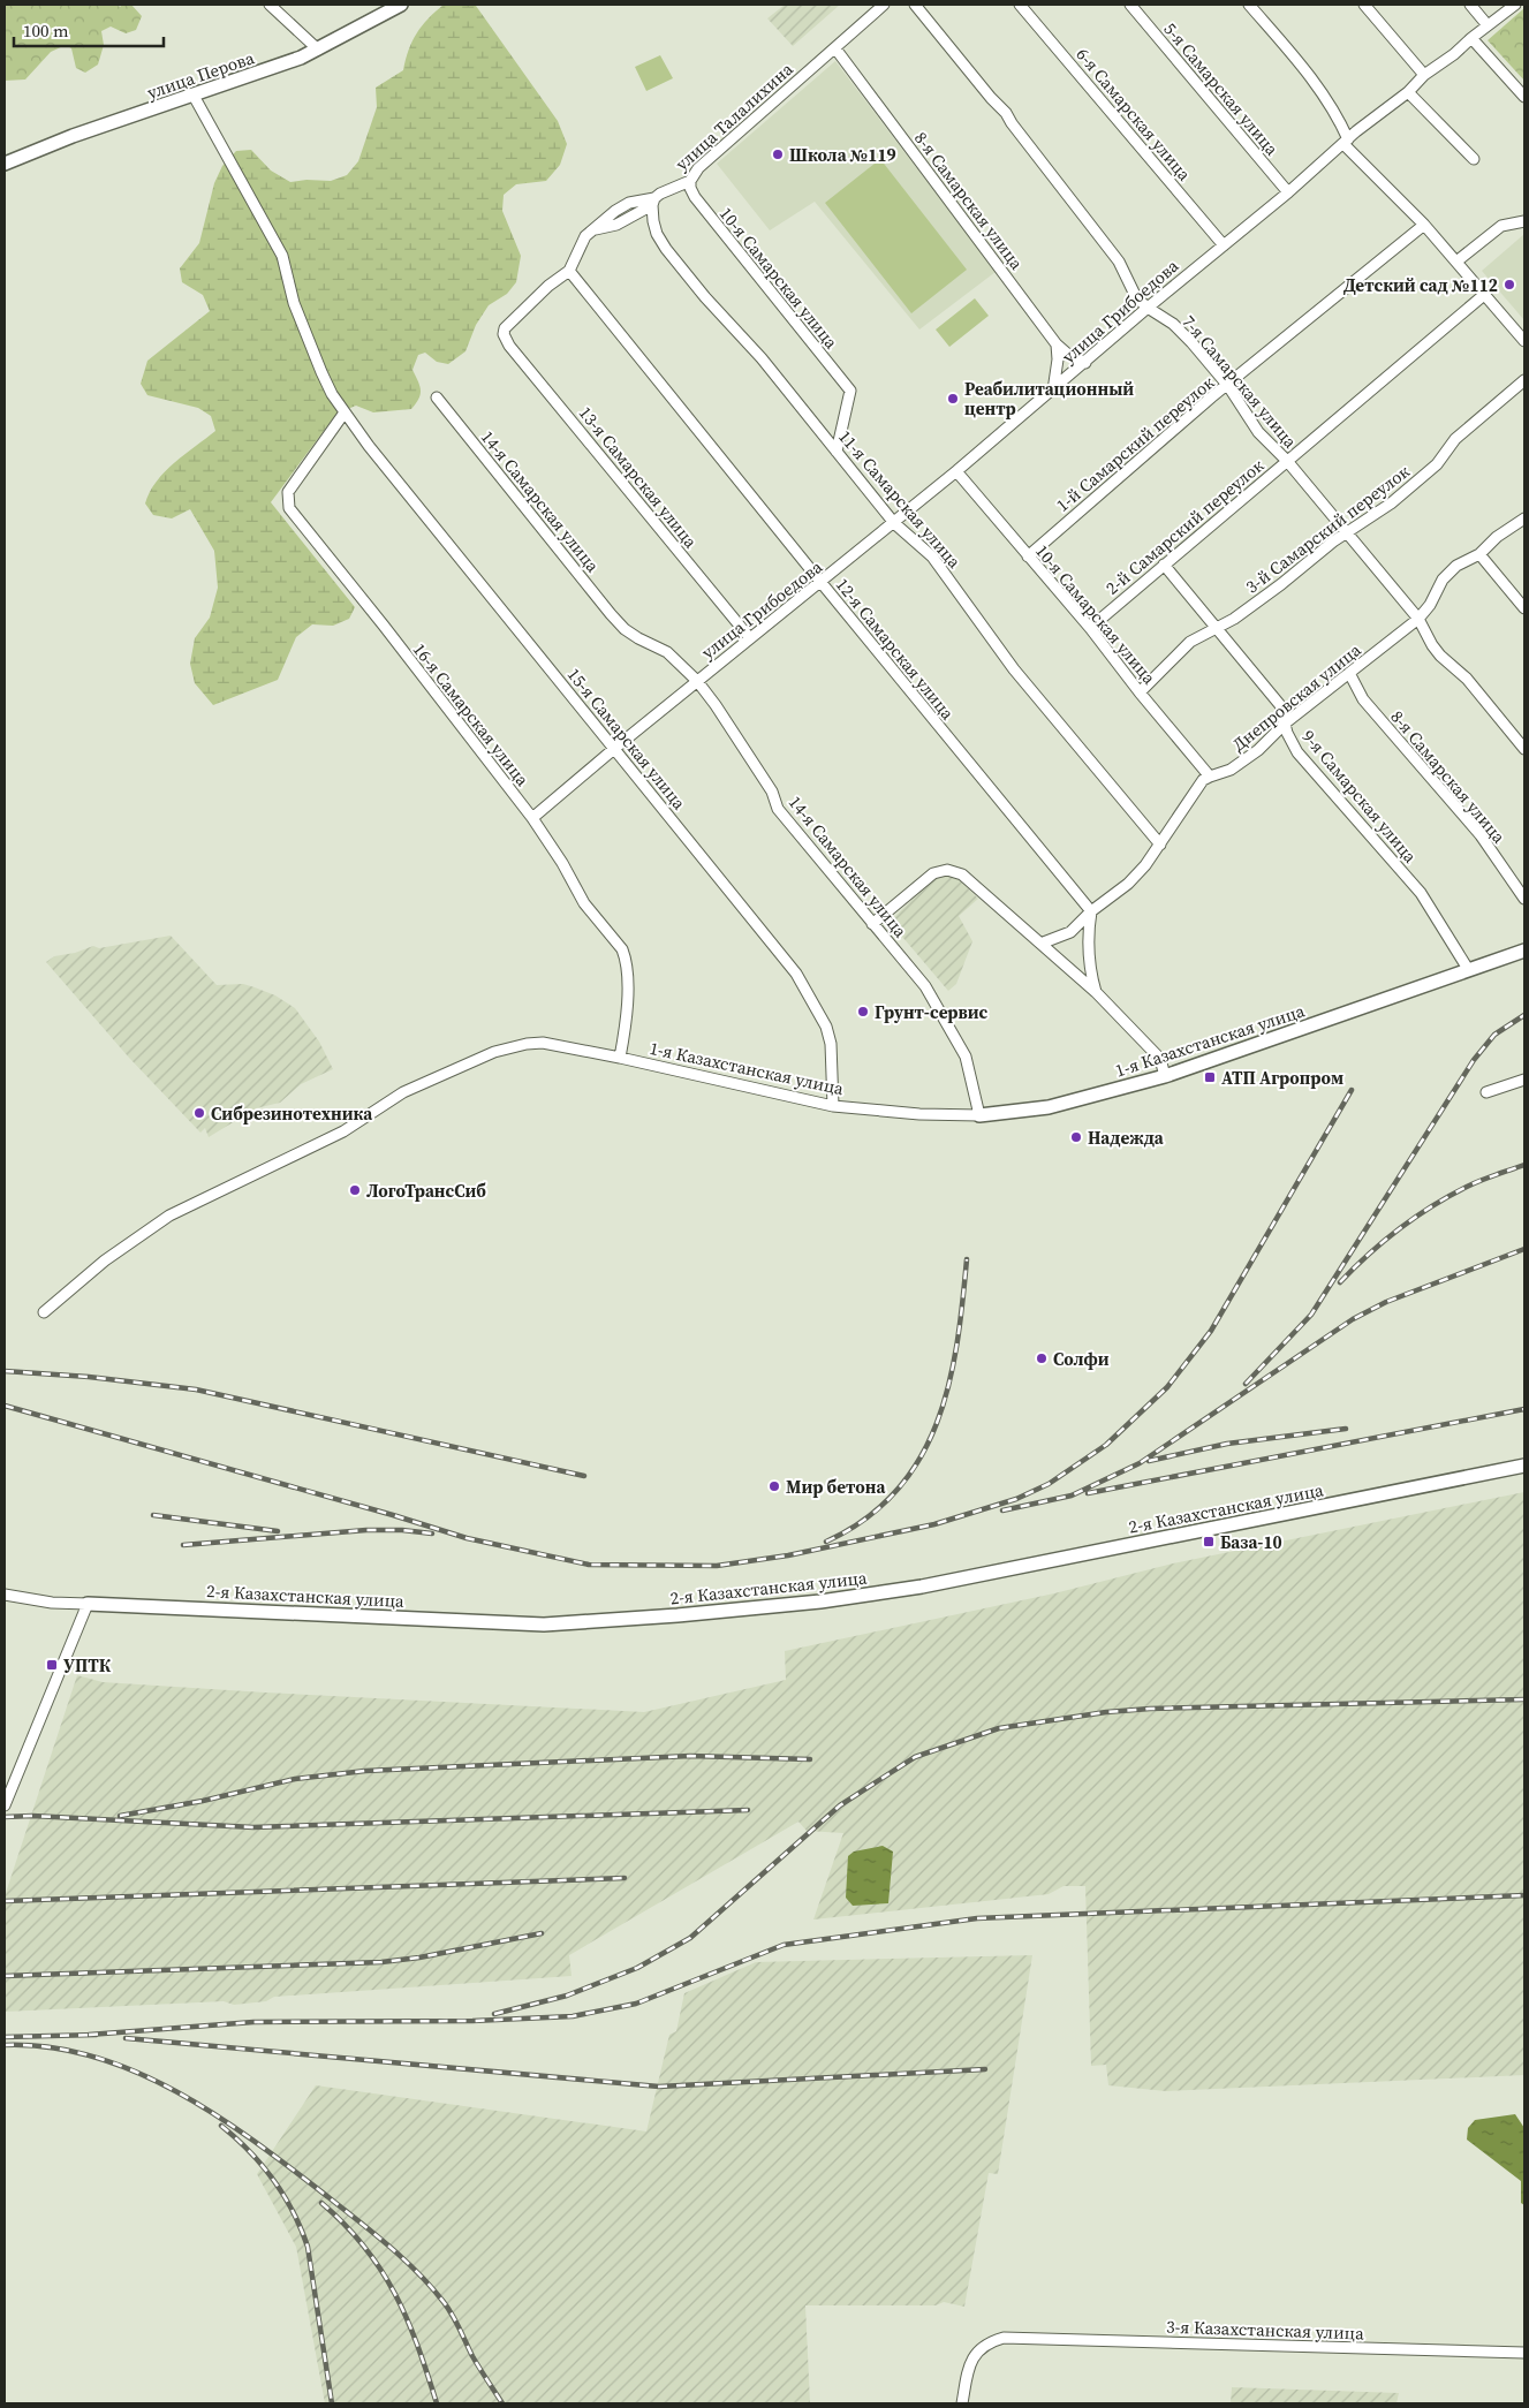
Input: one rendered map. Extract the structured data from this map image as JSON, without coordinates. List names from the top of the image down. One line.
{"streets":{"street":["улица Перова","5-я Самарская улица","6-я Самарская улица","улица Талалихина","8-я Самарская улица","10-я Самарская улица","улица Грибоедова","7-я Самарская улица","1-й Самарский переулок","13-я Самарская улица","11-я Самарская улица","14-я Самарская улица","2-й Самарский переулок","3-й Самарский переулок","12-я Самарская улица","Днепровская улица","16-я Самарская улица","15-я Самарская улица","9-я Самарская улица","1-я Казахстанская улица","2-я Казахстанская улица","3-я Казахстанская улица"]},"crossings":[["улица Перова","15-я Самарская улица"],["5-я Самарская улица","улица Грибоедова"],["6-я Самарская улица","улица Грибоедова"],["улица Талалихина","8-я Самарская улица"],["улица Талалихина","10-я Самарская улица"],["улица Талалихина","13-я Самарская улица"],["улица Талалихина","11-я Самарская улица"],["улица Талалихина","12-я Самарская улица"],["8-я Самарская улица","улица Грибоедова"],["8-я Самарская улица","Днепровская улица"],["10-я Самарская улица","улица Грибоедова"],["10-я Самарская улица","1-й Самарский переулок"],["10-я Самарская улица","11-я Самарская улица"],["10-я Самарская улица","2-й Самарский переулок"],["10-я Самарская улица","3-й Самарский переулок"],["10-я Самарская улица","Днепровская улица"],["улица Грибоедова","7-я Самарская улица"],["улица Грибоедова","13-я Самарская улица"],["улица Грибоедова","11-я Самарская улица"],["улица Грибоедова","14-я Самарская улица"],["улица Грибоедова","12-я Самарская улица"],["улица Грибоедова","16-я Самарская улица"],["улица Грибоедова","15-я Самарская улица"],["7-я Самарская улица","1-й Самарский переулок"],["7-я Самарская улица","2-й Самарский переулок"],["7-я Самарская улица","3-й Самарский переулок"],["7-я Самарская улица","Днепровская улица"],["11-я Самарская улица","Днепровская улица"],["14-я Самарская улица","1-я Казахстанская улица"],["2-й Самарский переулок","9-я Самарская улица"],["3-й Самарский переулок","9-я Самарская улица"],["12-я Самарская улица","Днепровская улица"],["Днепровская улица","9-я Самарская улица"],["16-я Самарская улица","15-я Самарская улица"],["16-я Самарская улица","1-я Казахстанская улица"],["15-я Самарская улица","1-я Казахстанская улица"],["9-я Самарская улица","1-я Казахстанская улица"]],"places":{"other":["Школа №119","Детский сад №112","Реабилитационный центр","Грунт-сервис","Сибрезинотехника","Надежда","ЛогоТрансСиб","Солфи","Мир бетона"],"transit":["АТП Агропром","База-10","УПТК"]},"scale_bar":"100 m"}
